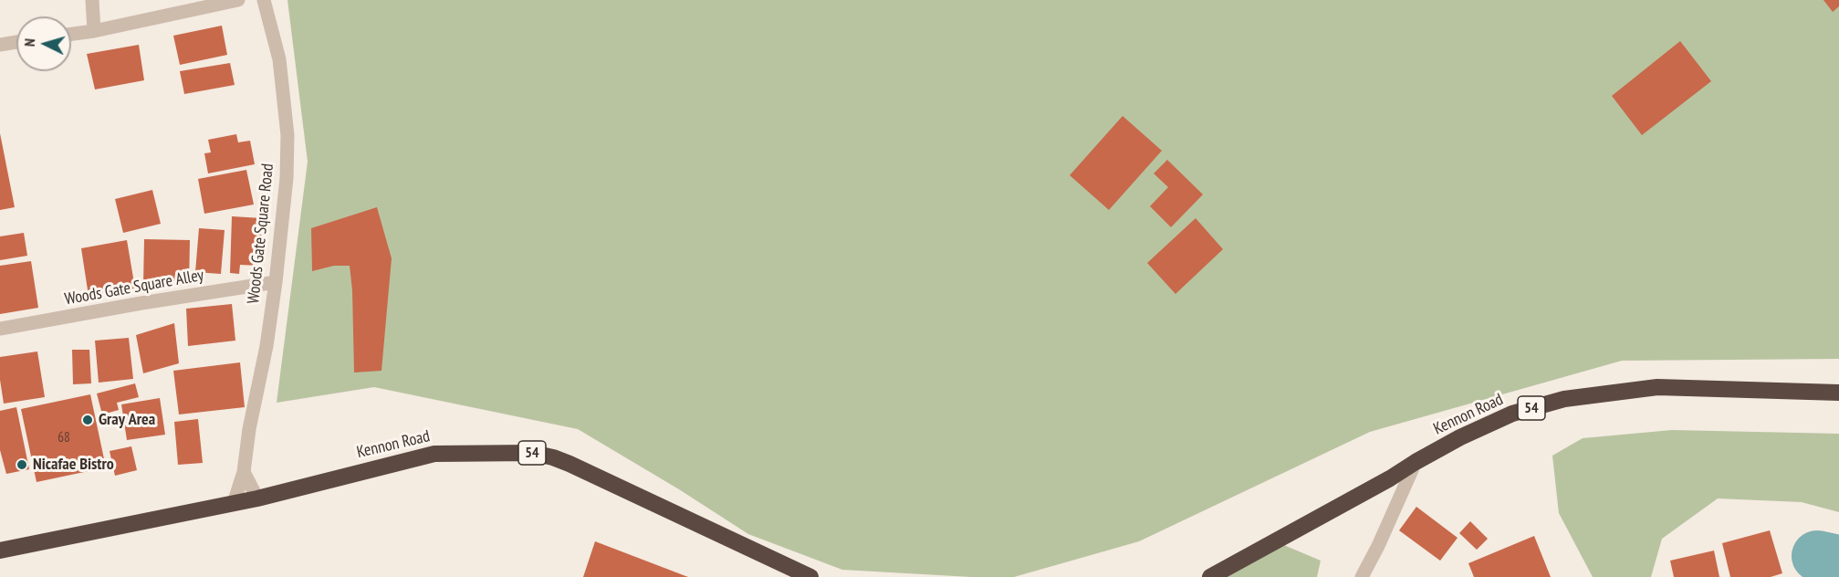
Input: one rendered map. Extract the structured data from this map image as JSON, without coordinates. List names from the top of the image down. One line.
{"streets":{"highway":["54","Kennon Road"],"street":["Woods Gate Square Road","Woods Gate Square Alley"]},"crossings":[["Woods Gate Square Road","Woods Gate Square Alley"],["Woods Gate Square Road","Kennon Road"]],"places":["Gray Area","Nicafae Bistro"],"house_numbers":["68"],"north":"left"}
